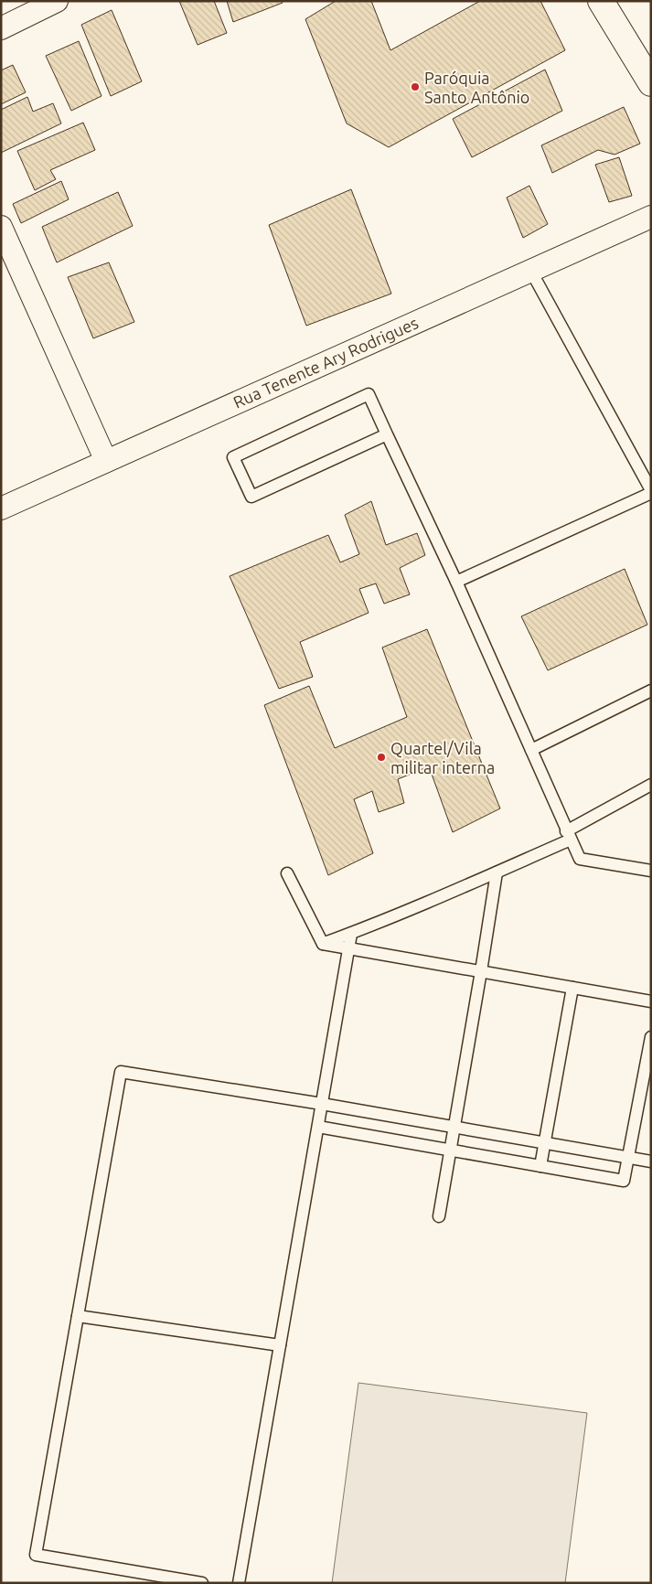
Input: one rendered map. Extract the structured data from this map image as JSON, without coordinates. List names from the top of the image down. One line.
{"streets":{"street":["Rua Tenente Ary Rodrigues"]},"places":["Paróquia Santo Antônio","Quartel/Vila militar interna"]}
